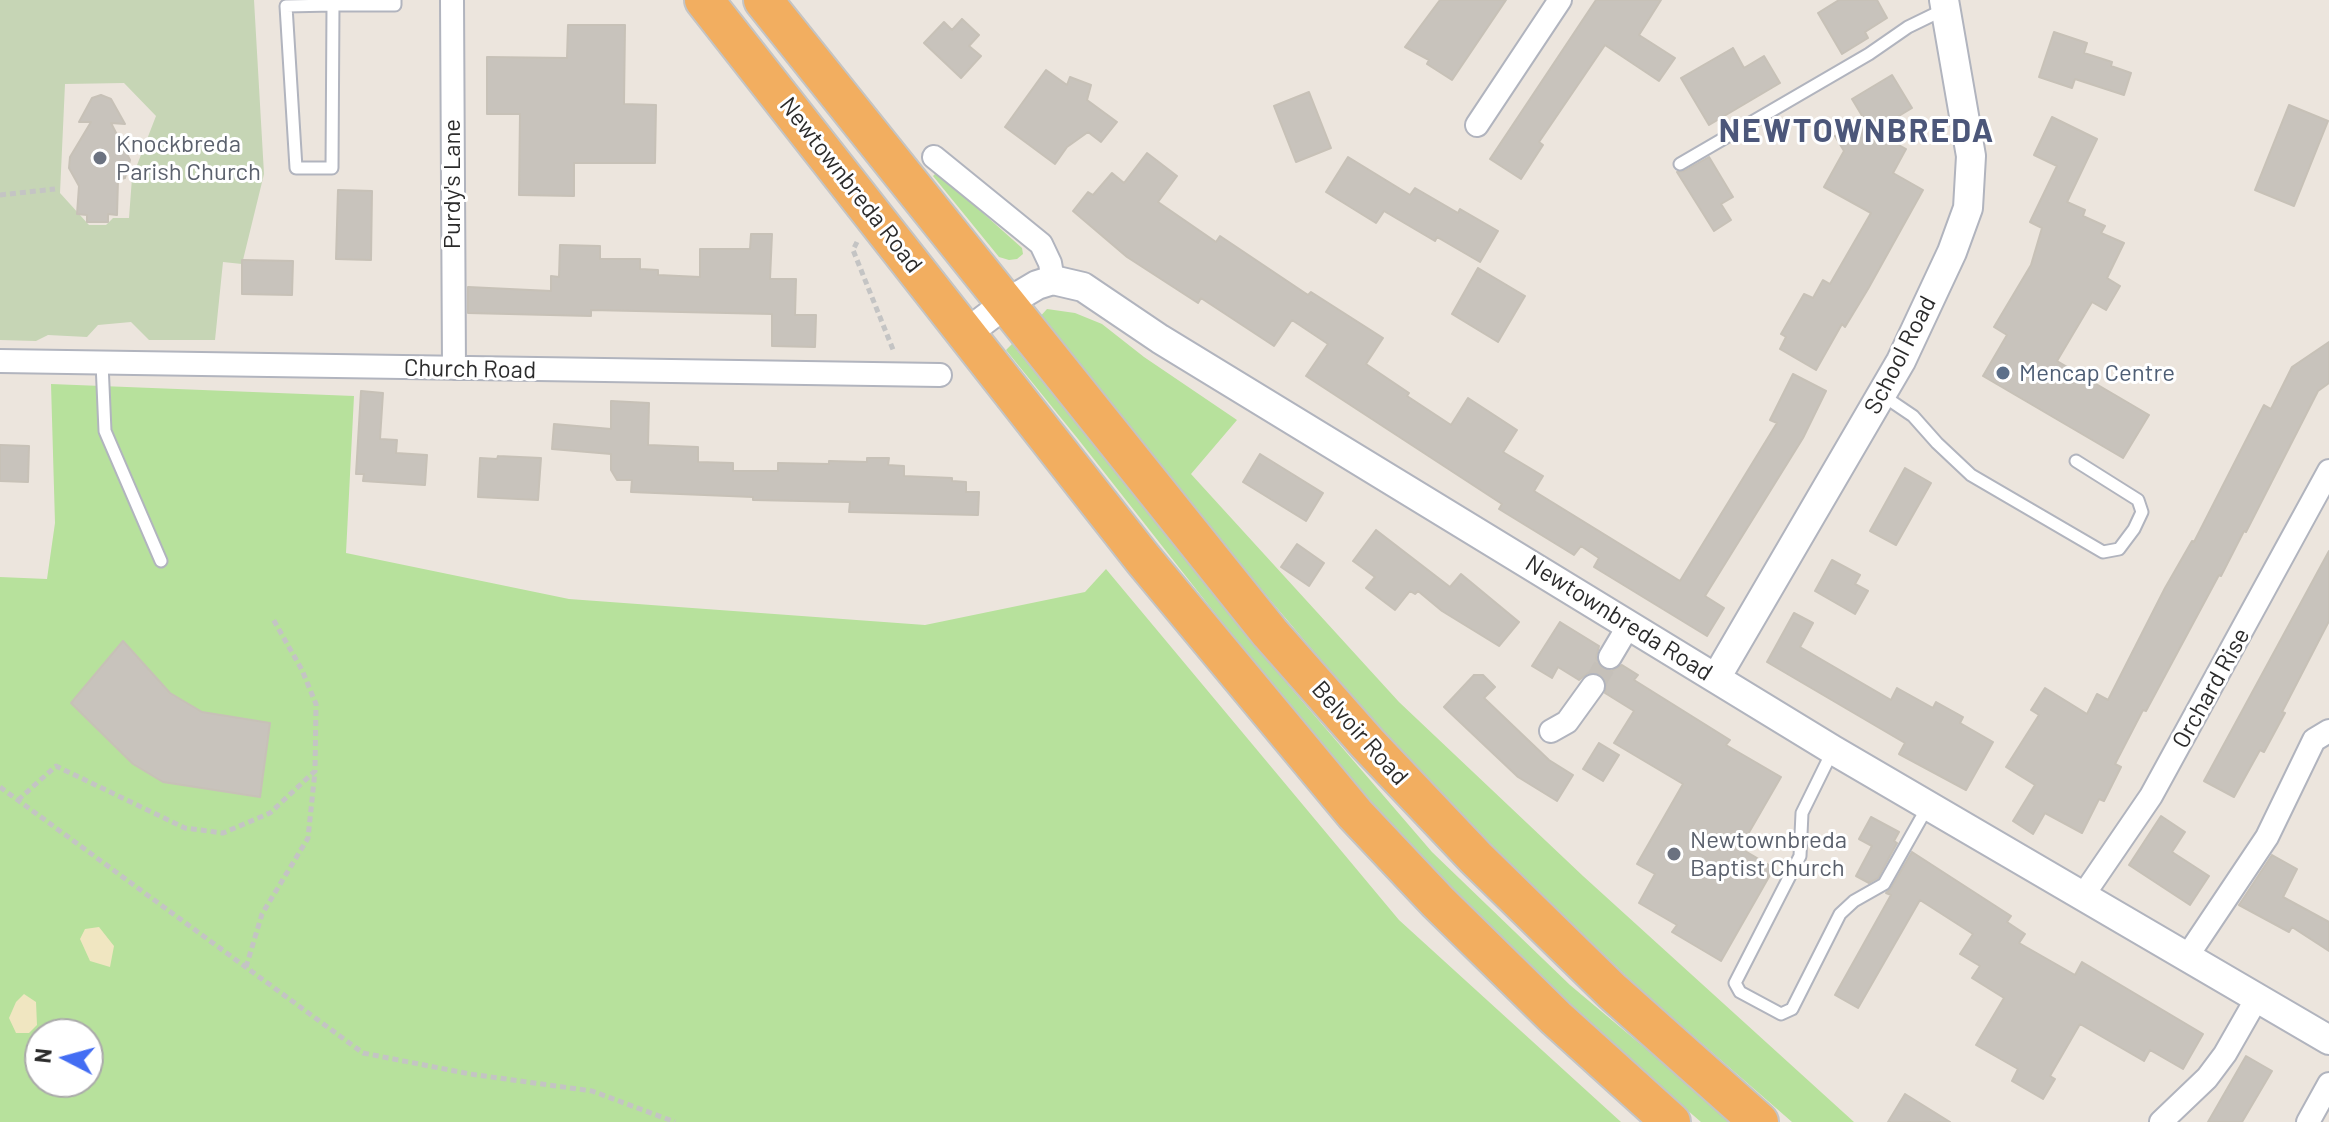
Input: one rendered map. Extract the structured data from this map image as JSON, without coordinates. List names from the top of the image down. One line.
{"streets":{"highway":["Newtownbreda Road","Belvoir Road"],"street":["Purdy's Lane","School Road","Church Road","Orchard Rise"]},"crossings":[["Purdy's Lane","Church Road"],["Newtownbreda Road","School Road"],["Newtownbreda Road","Orchard Rise"],["Newtownbreda Road","Belvoir Road"]],"districts":["NEWTOWNBREDA"],"places":["Knockbreda Parish Church","Mencap Centre","Newtownbreda Baptist Church"],"north":"left"}
